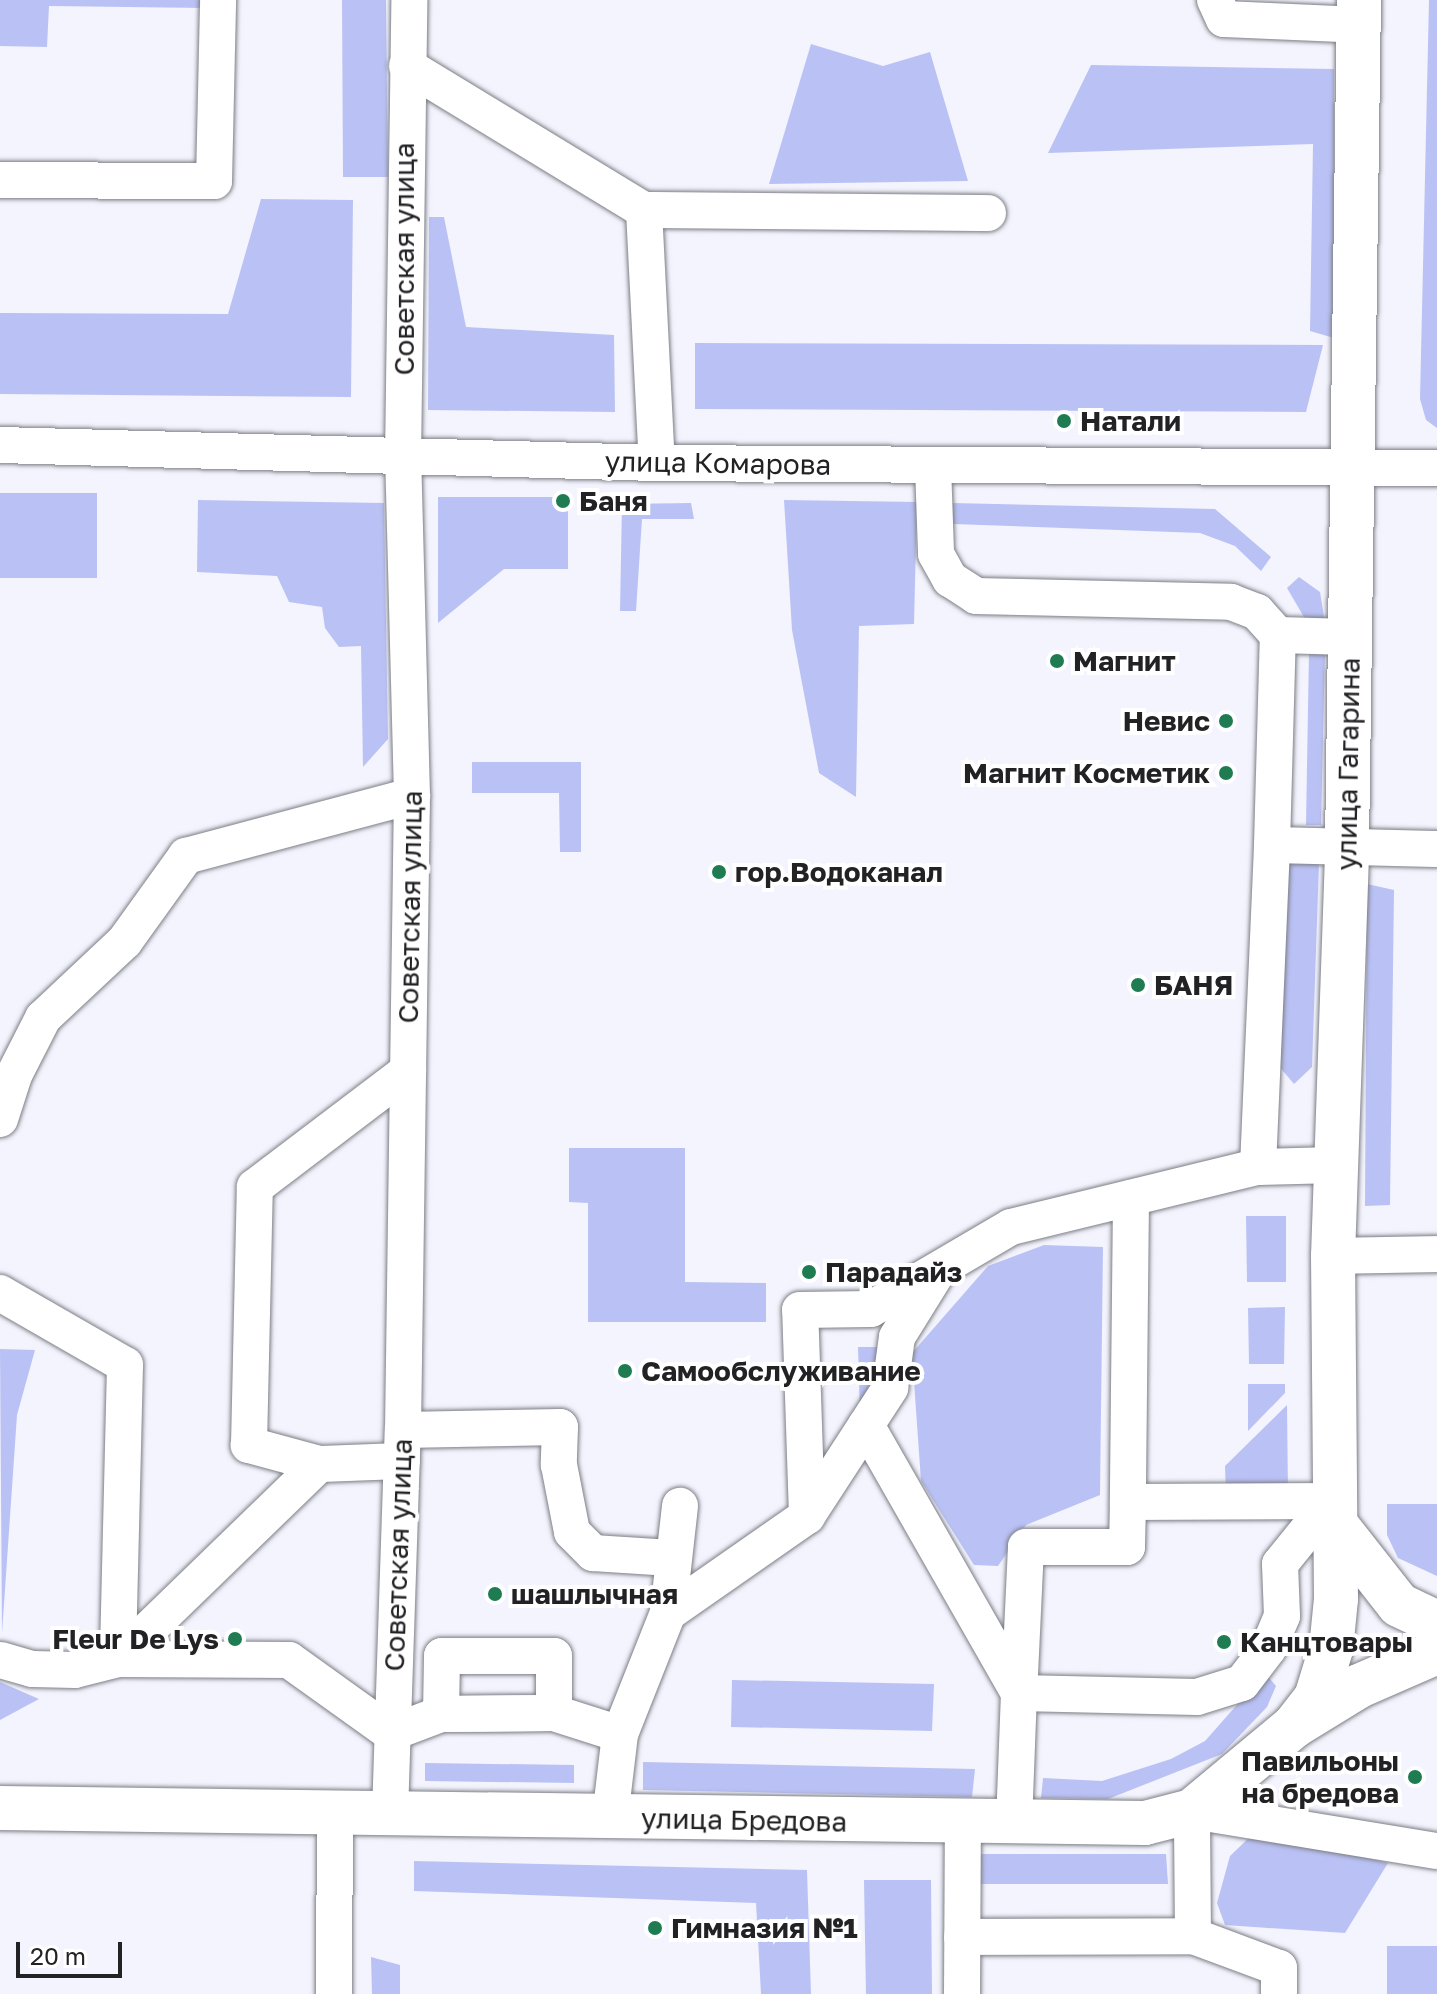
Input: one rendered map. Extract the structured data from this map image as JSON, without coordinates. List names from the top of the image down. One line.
{"streets":{"main road":["улица Гагарина","улица Бредова"],"street":["Советская улица","улица Комарова"]},"crossings":[["Советская улица","улица Комарова"],["Советская улица","улица Бредова"],["улица Комарова","улица Гагарина"],["улица Гагарина","улица Бредова"]],"places":["Натали","Баня","Магнит","Невис","Магнит Косметик","гор.Водоканал","БАНЯ","Парадайз","Самообслуживание","шашлычная","Fleur De Lys","Канцтовары","Павильоны на бредова","Гимназия №1"],"scale_bar":"20 m"}
